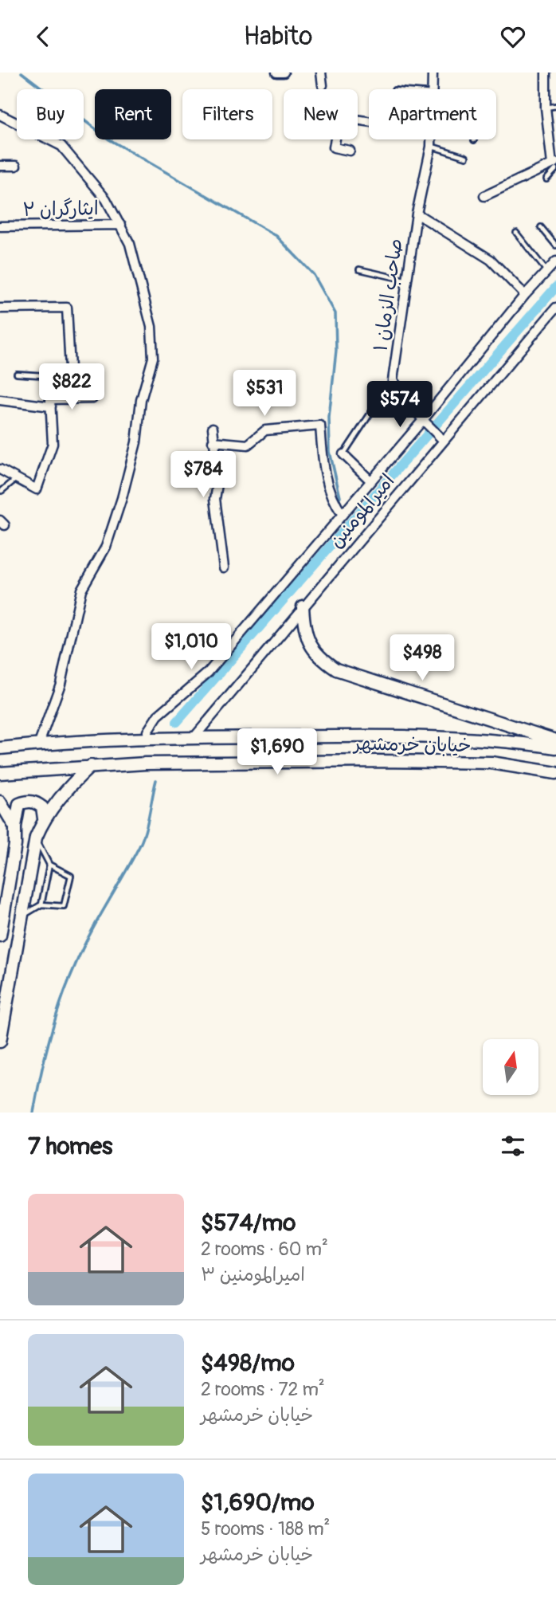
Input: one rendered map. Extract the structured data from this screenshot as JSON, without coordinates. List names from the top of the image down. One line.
{"streets":{"main road":["خیابان خرمشهر"],"street":["ایثارگران ۲","صاحب الزمان ۱","امیرالمومنین"]},"crossings":[["امیرالمومنین","خیابان خرمشهر"]],"north":"top","page":{"header":"Habito","chip":["Buy","Rent","Filters","New","Apartment"],"price":["$822","$531","$574","$784","$1,010","$498","$1,690"],"heading":"7 homes","list":[{"name":"$574/mo","note":"2 rooms · 60 m² · امیرالمومنین ۳"},{"name":"$498/mo","note":"2 rooms · 72 m² · خیابان خرمشهر"},{"name":"$1,690/mo","note":"5 rooms · 188 m² · خیابان خرمشهر"}]}}
